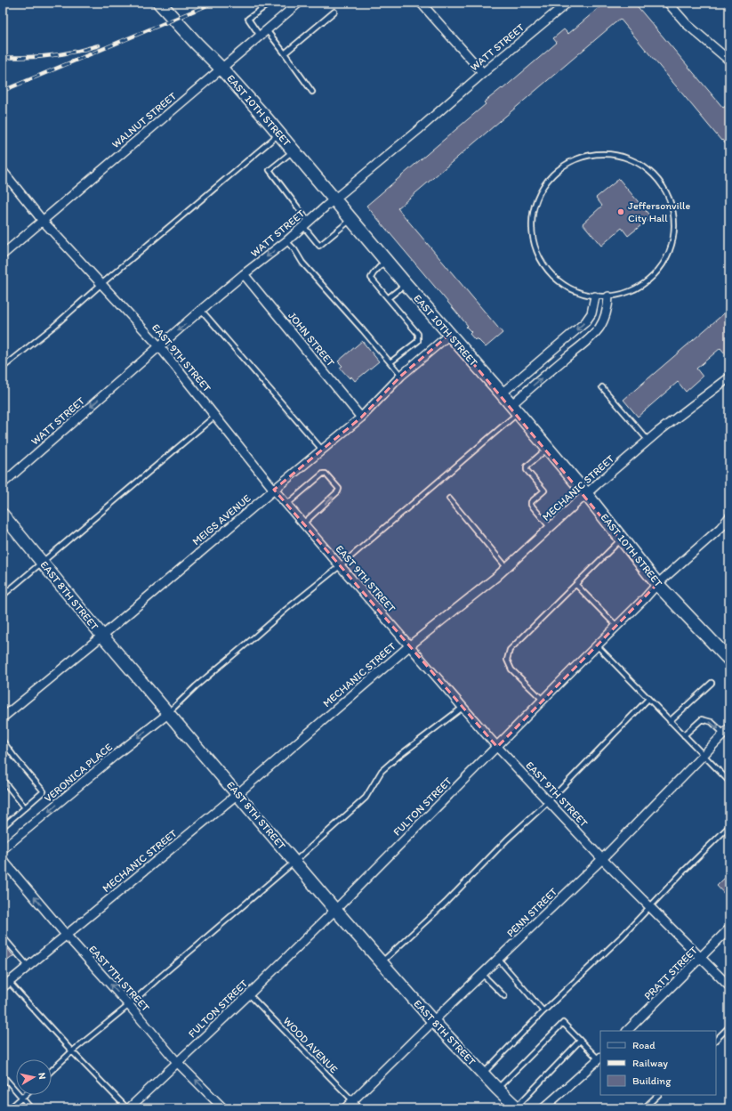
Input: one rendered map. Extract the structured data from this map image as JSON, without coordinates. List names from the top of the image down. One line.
{"streets":{"main road":["EAST 10TH STREET","EAST 8TH STREET"],"street":["WATT STREET","WALNUT STREET","JOHN STREET","EAST 9TH STREET","MECHANIC STREET","MEIGS AVENUE","VERONICA PLACE","FULTON STREET","PENN STREET","PRATT STREET","EAST 7TH STREET"],"lane":["WOOD AVENUE"]},"crossings":[["WATT STREET","EAST 10TH STREET"],["WATT STREET","JOHN STREET"],["WATT STREET","EAST 9TH STREET"],["EAST 10TH STREET","WALNUT STREET"],["EAST 10TH STREET","MECHANIC STREET"],["EAST 10TH STREET","MEIGS AVENUE"],["EAST 10TH STREET","FULTON STREET"],["WALNUT STREET","EAST 9TH STREET"],["JOHN STREET","MEIGS AVENUE"],["EAST 9TH STREET","MECHANIC STREET"],["EAST 9TH STREET","MEIGS AVENUE"],["EAST 9TH STREET","FULTON STREET"],["EAST 9TH STREET","PENN STREET"],["EAST 9TH STREET","PRATT STREET"],["MECHANIC STREET","EAST 8TH STREET"],["MECHANIC STREET","EAST 7TH STREET"],["MEIGS AVENUE","EAST 8TH STREET"],["EAST 8TH STREET","VERONICA PLACE"],["EAST 8TH STREET","FULTON STREET"],["EAST 8TH STREET","PENN STREET"],["FULTON STREET","EAST 7TH STREET"],["FULTON STREET","WOOD AVENUE"],["PENN STREET","WOOD AVENUE"]],"one_way":["WATT STREET","VERONICA PLACE","EAST 7TH STREET"],"places":["Jeffersonville City Hall"],"legend":["Road","Railway","Building"],"north":"right"}
